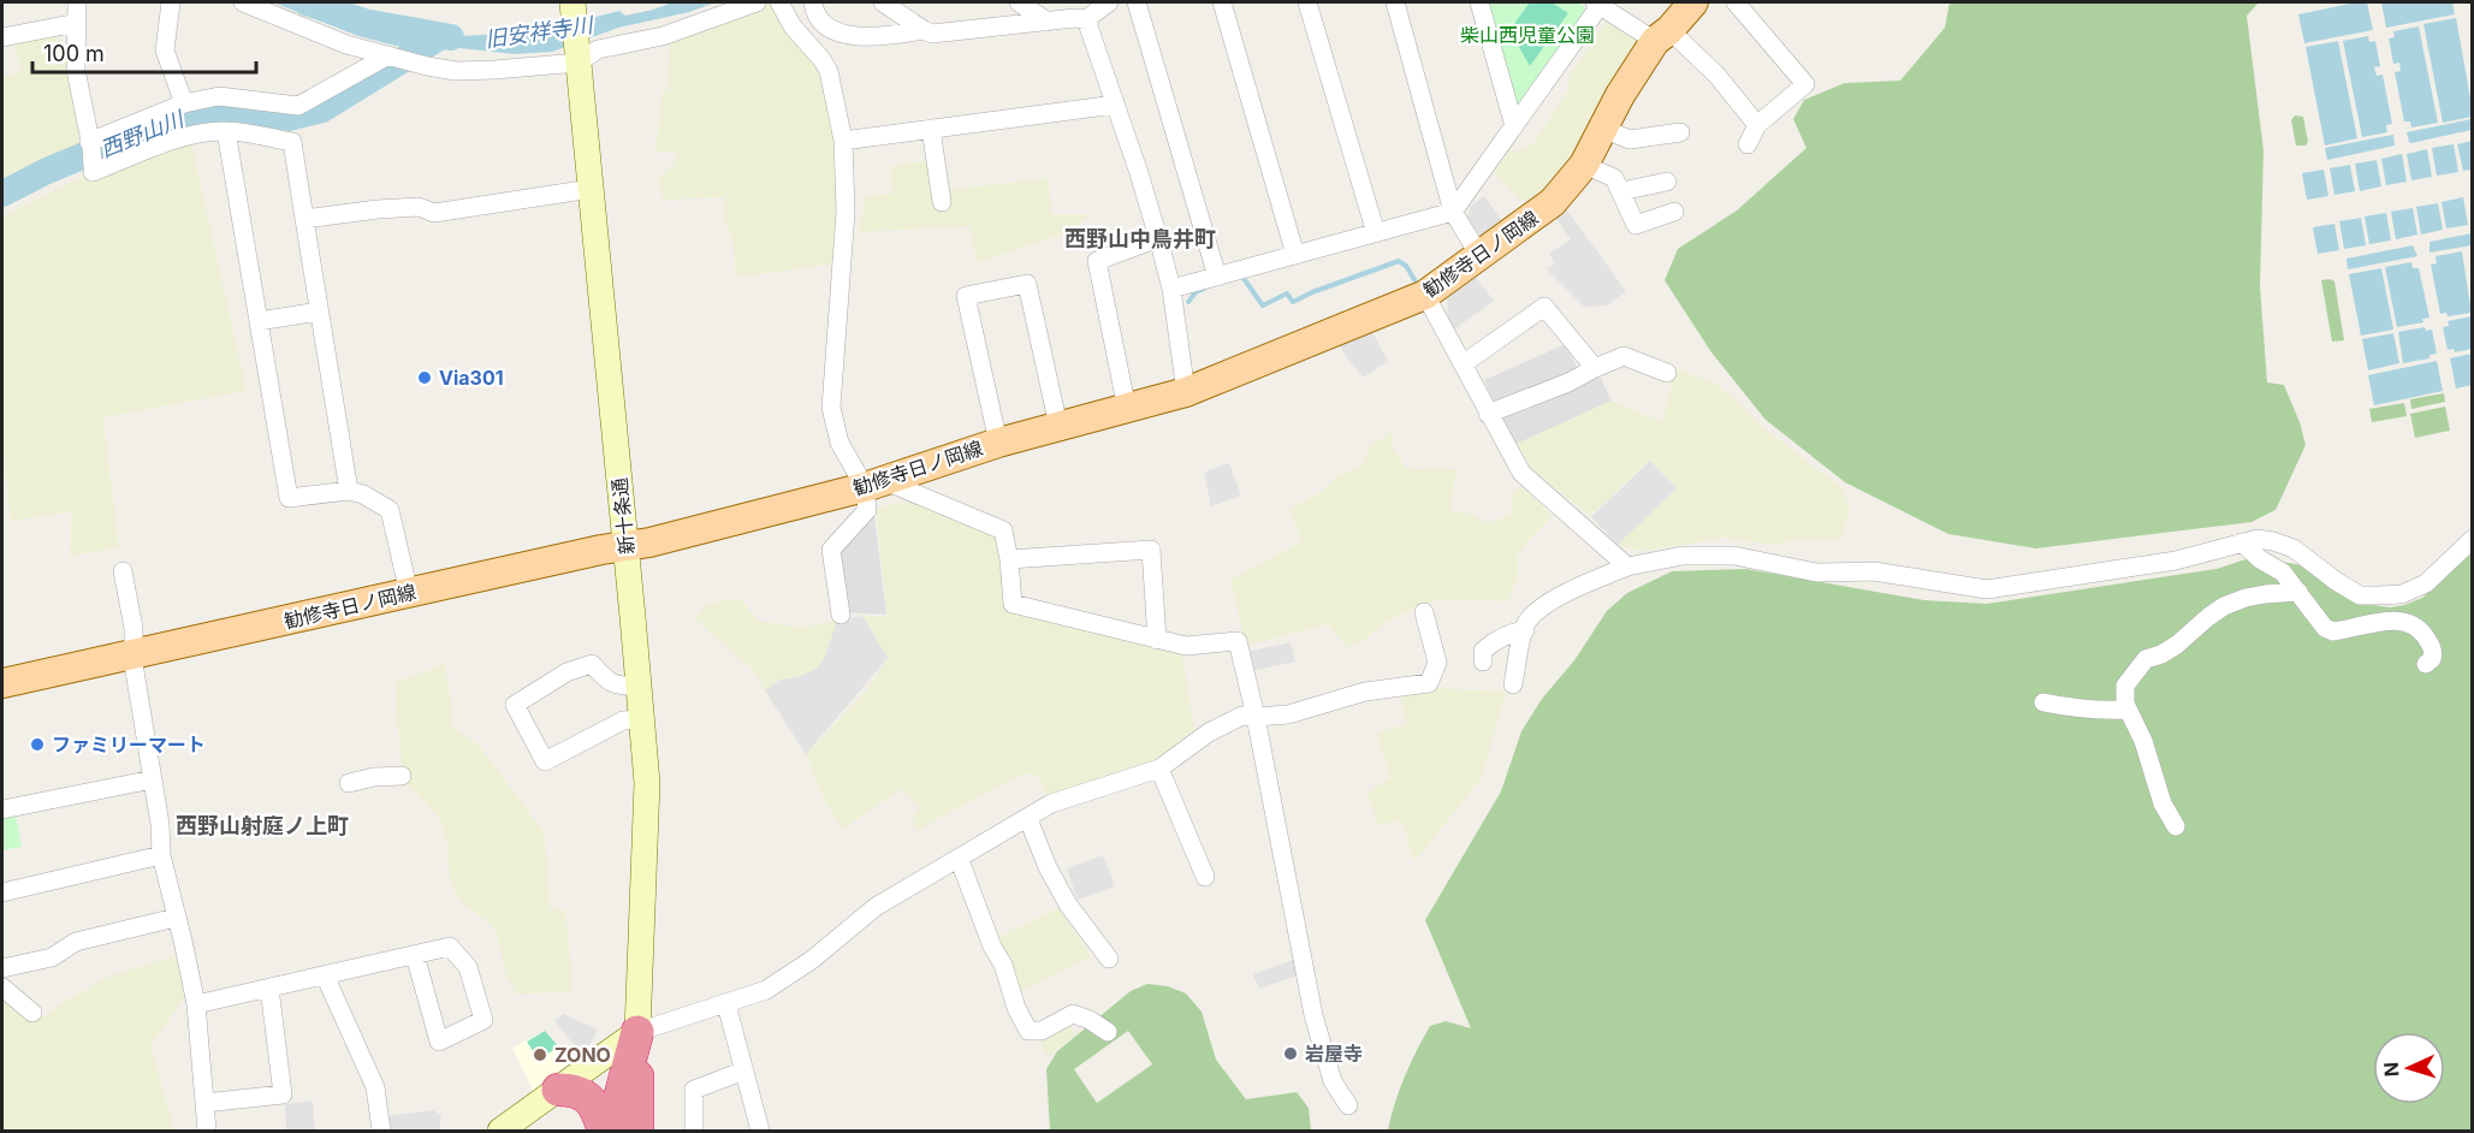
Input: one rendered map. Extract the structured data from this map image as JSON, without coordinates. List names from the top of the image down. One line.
{"streets":{"main road":["勧修寺日ノ岡線","新十条通"]},"crossings":[["勧修寺日ノ岡線","新十条通"]],"districts":["西野山中鳥井町","西野山射庭ノ上町"],"water":["旧安祥寺川","西野山川"],"parks":["柴山西児童公園"],"places":["Via301","ファミリーマート","岩屋寺","ZONO"],"scale_bar":"100 m","north":"left"}
